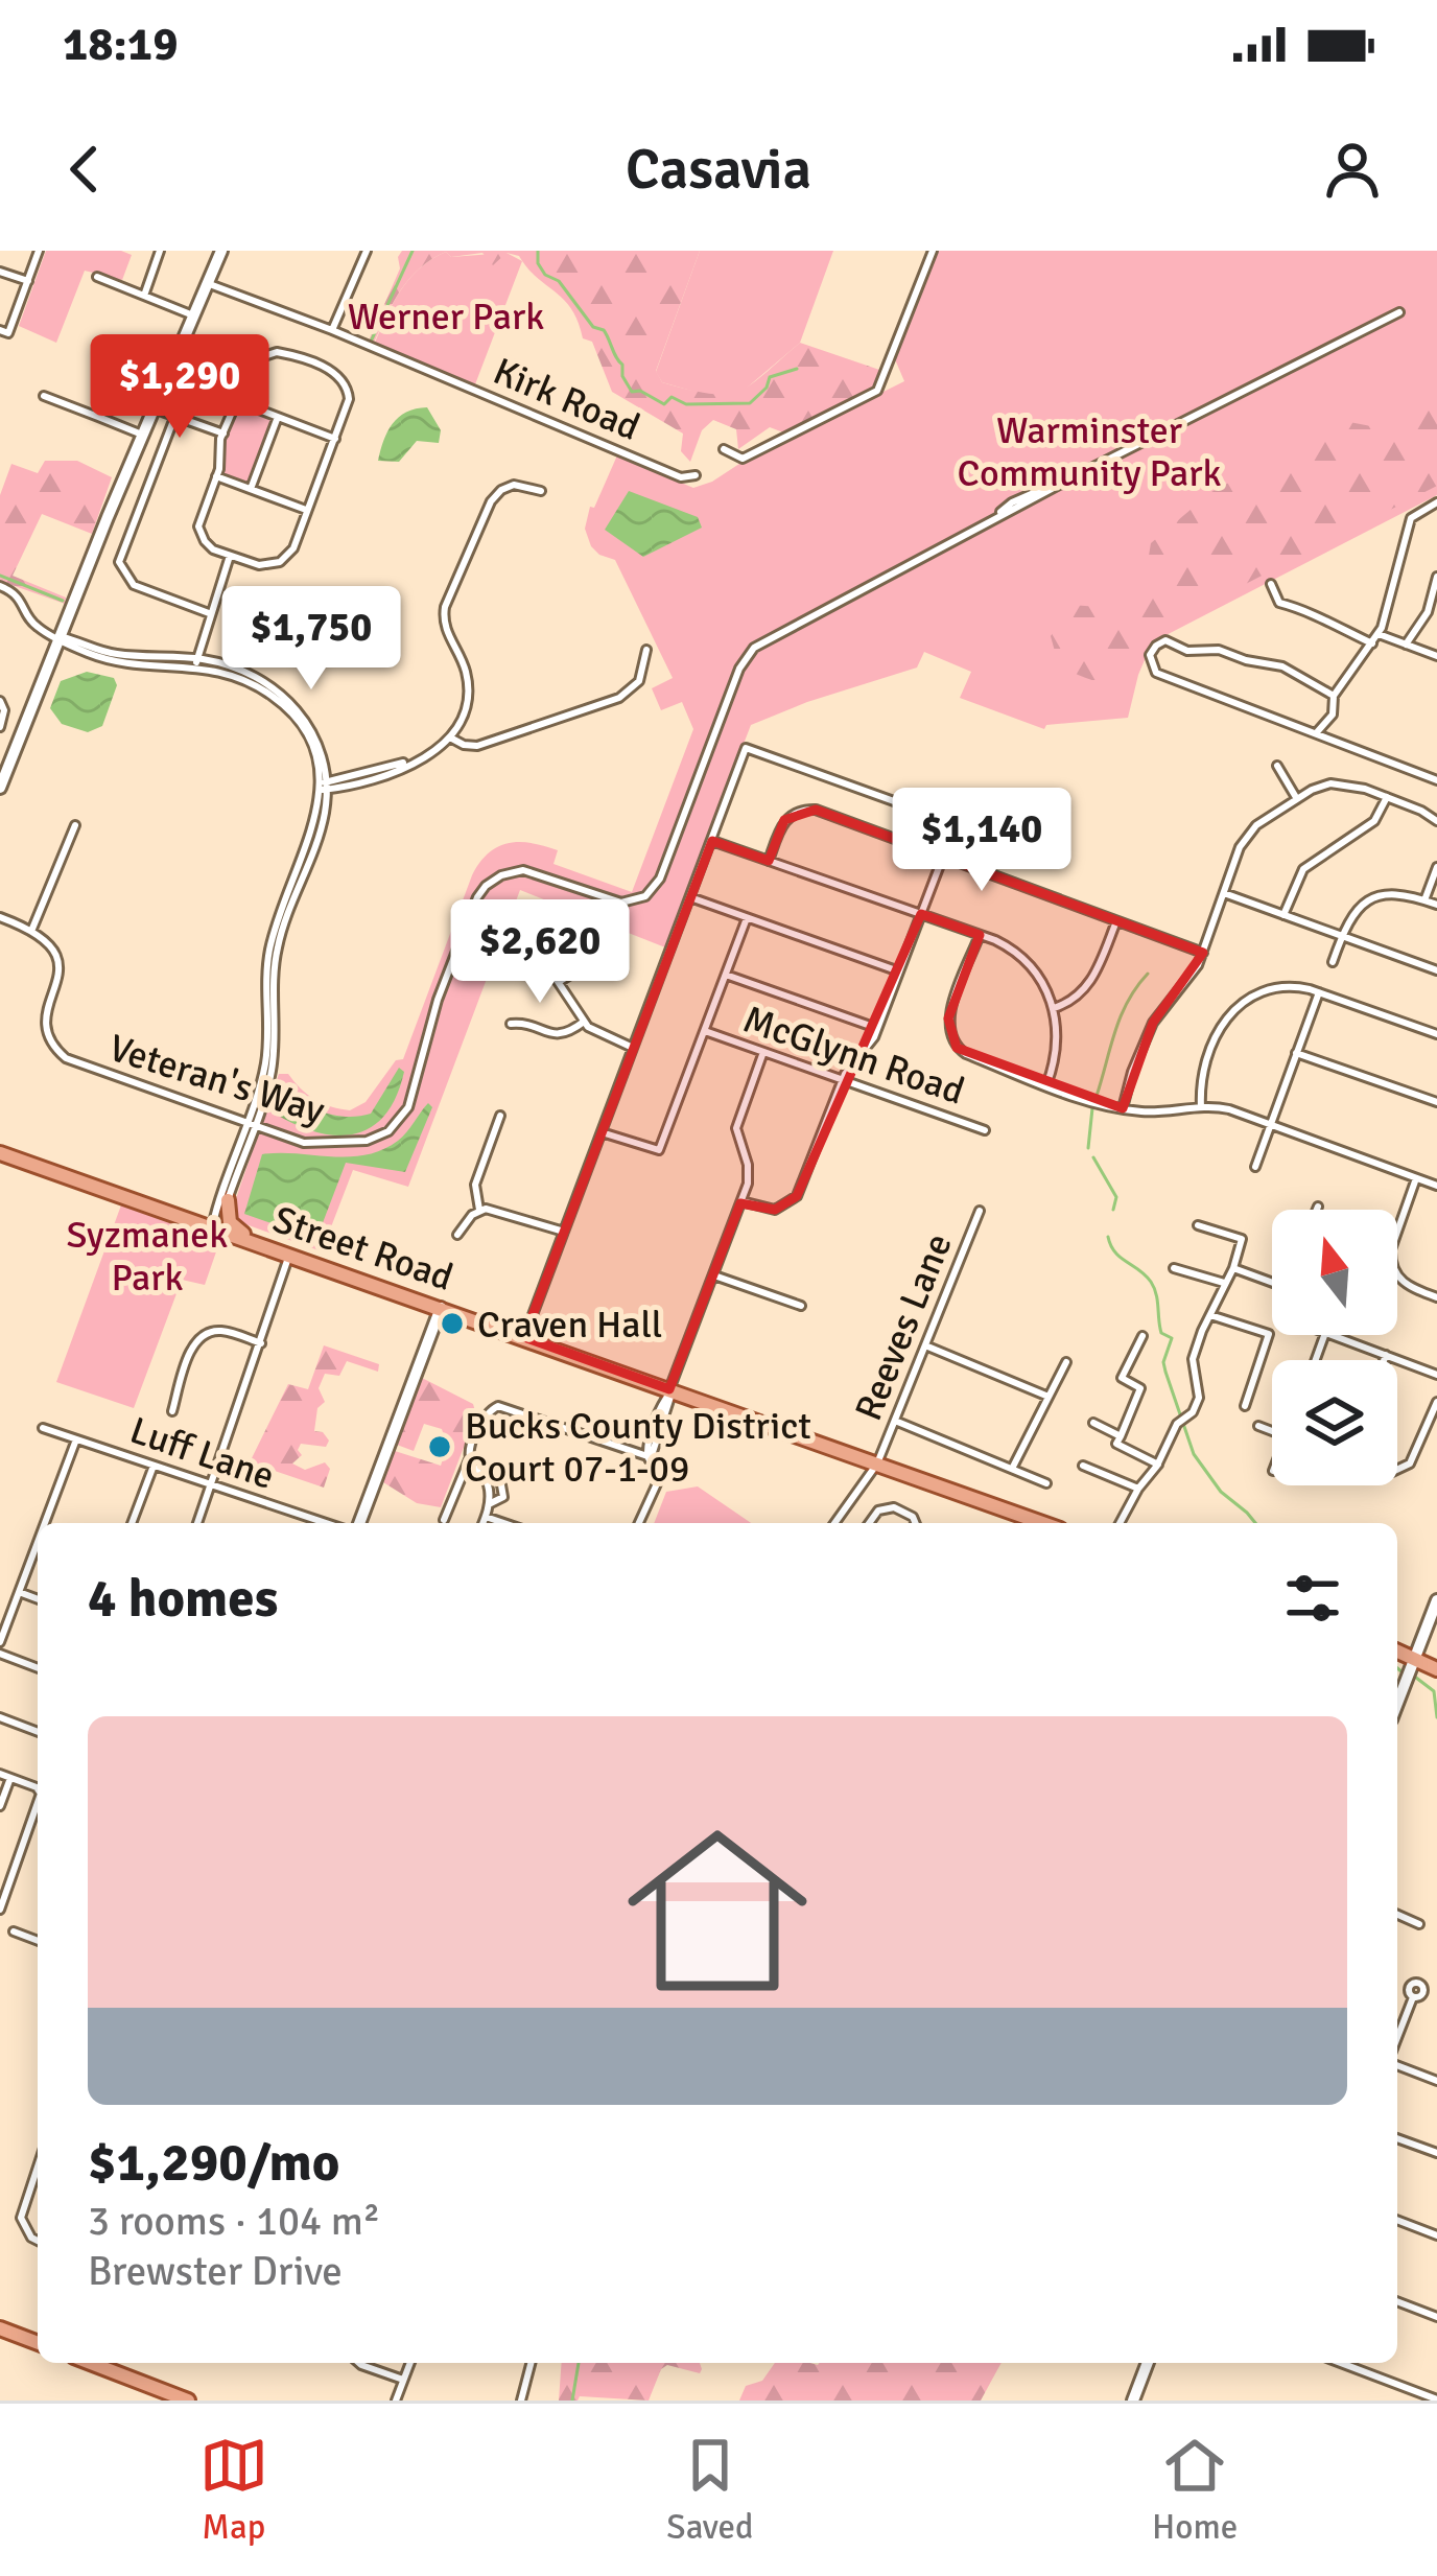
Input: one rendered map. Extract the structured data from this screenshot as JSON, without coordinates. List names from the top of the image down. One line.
{"streets":{"main road":["Street Road"],"street":["Kirk Road","McGlynn Road","Veteran's Way","Reeves Lane","Luff Lane"]},"crossings":[["Street Road","Reeves Lane"]],"parks":["Werner Park","Warminster Community Park","Syzmanek Park"],"places":["Craven Hall","Bucks County District Court 07-1-09"],"north":"top","page":{"status":"18:19","header":"Casavia","price":["$1,290","$1,750","$1,140","$2,620"],"heading":"4 homes","list":[{"name":"$1,290/mo","note":"3 rooms · 104 m² · Brewster Drive"}],"tabs":["Map","Saved","Home"]}}
